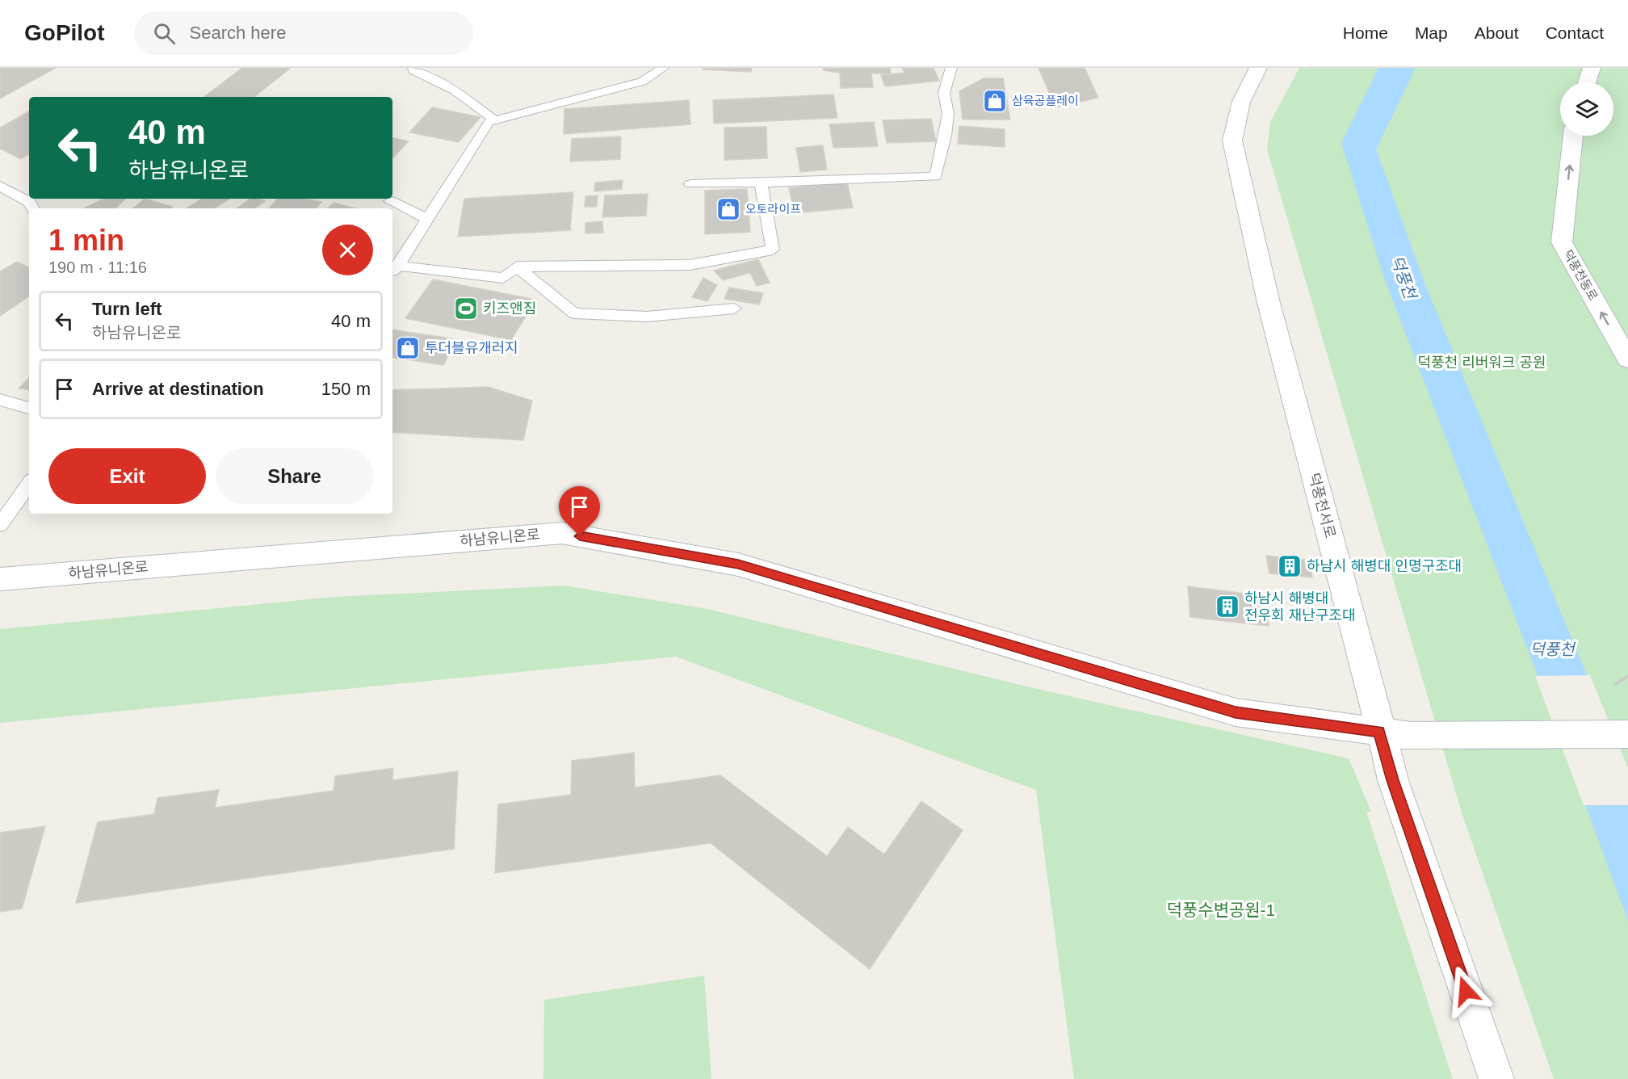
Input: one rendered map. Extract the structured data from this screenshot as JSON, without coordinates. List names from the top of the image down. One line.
{"streets":{"street":["덕풍천동로","덕풍천서로","하남유니온로"]},"crossings":[["덕풍천서로","하남유니온로"]],"one_way":["덕풍천동로"],"water":["덕풍천"],"parks":["덕풍천 리버워크 공원","덕풍수변공원-1"],"places":{"shop":["삼육공플레이","오토라이프","투더블유개러지"],"sports":["키즈앤짐"],"building":["하남시 해병대 인명구조대","하남시 해병대 전우회 재난구조대"]},"page":{"header":"GoPilot","search":"Search here","nav":["Home","Map","About","Contact"],"turn":["40 m","하남유니온로"],"heading":["1 min","190 m · 11:16"],"list":[{"name":"Turn left","note":"하남유니온로","value":"40 m"},{"name":"Arrive at destination","value":"150 m"}],"buttons":["Exit","Share"]}}
